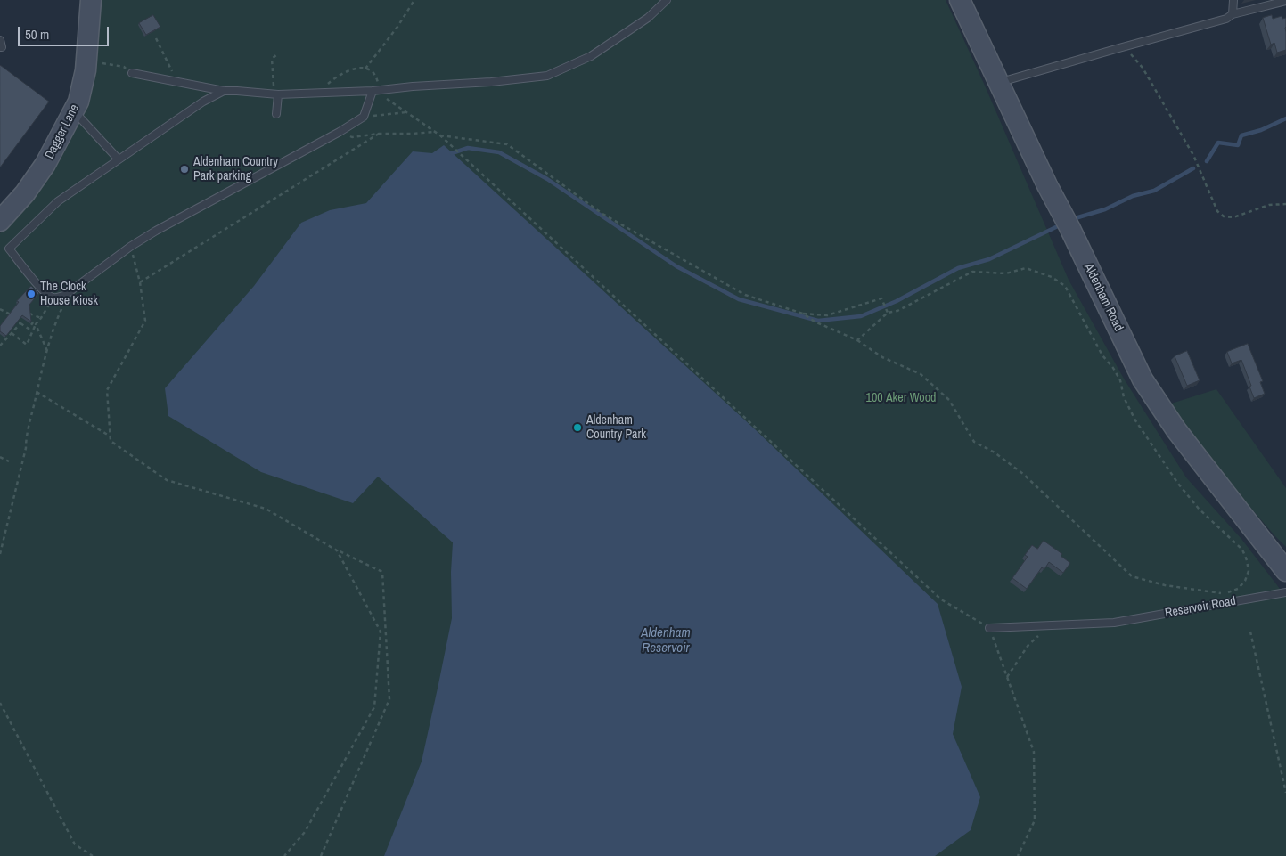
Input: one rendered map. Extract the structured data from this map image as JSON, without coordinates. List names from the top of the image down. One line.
{"streets":{"street":["Dagger Lane","Aldenham Road"],"lane":["Reservoir Road"]},"water":["Aldenham Reservoir"],"parks":["100 Aker Wood"],"places":["Aldenham Country Park parking","The Clock House Kiosk","Aldenham Country Park"],"scale_bar":"50 m"}
